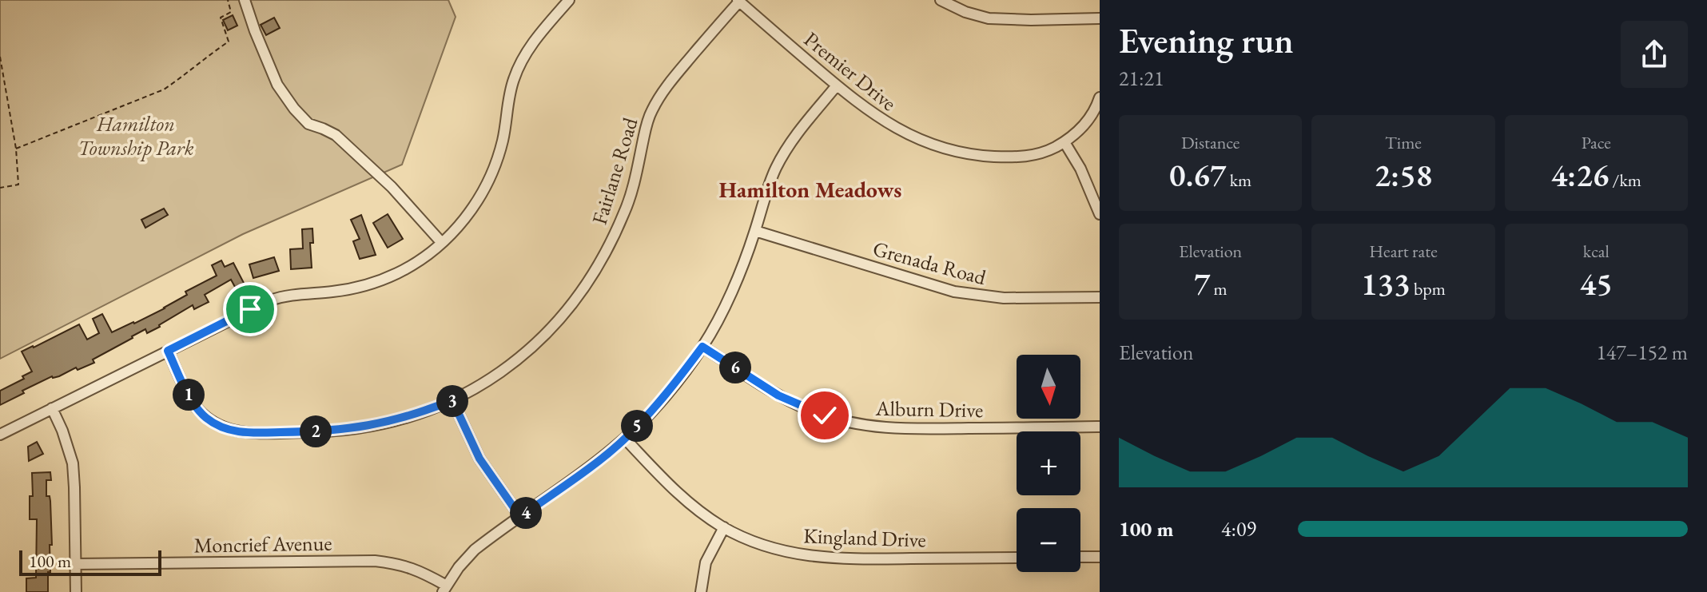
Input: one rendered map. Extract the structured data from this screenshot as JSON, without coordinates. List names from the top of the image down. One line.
{"streets":{"street":["Premier Drive","Fairlane Road","Grenada Road","Alburn Drive","Kingland Drive","Moncrief Avenue"]},"crossings":[["Premier Drive","Fairlane Road"]],"districts":["Hamilton Meadows"],"parks":["Hamilton Township Park"],"scale_bar":"100 m","north":"bottom","page":{"heading":["Evening run","21:21"],"stats":[["Distance","0.67 km"],["Time","2:58"],["Pace","4:26 /km"],["Elevation","7 m"],["Heart rate","133 bpm"],["kcal","45"]],"chart":["Elevation","147–152 m"],"pins":["6","1","3","5","2","4"],"map_buttons":["+","−"],"list":[{"name":"100 m","note":"4:09"}],"scale":"100 m"}}
